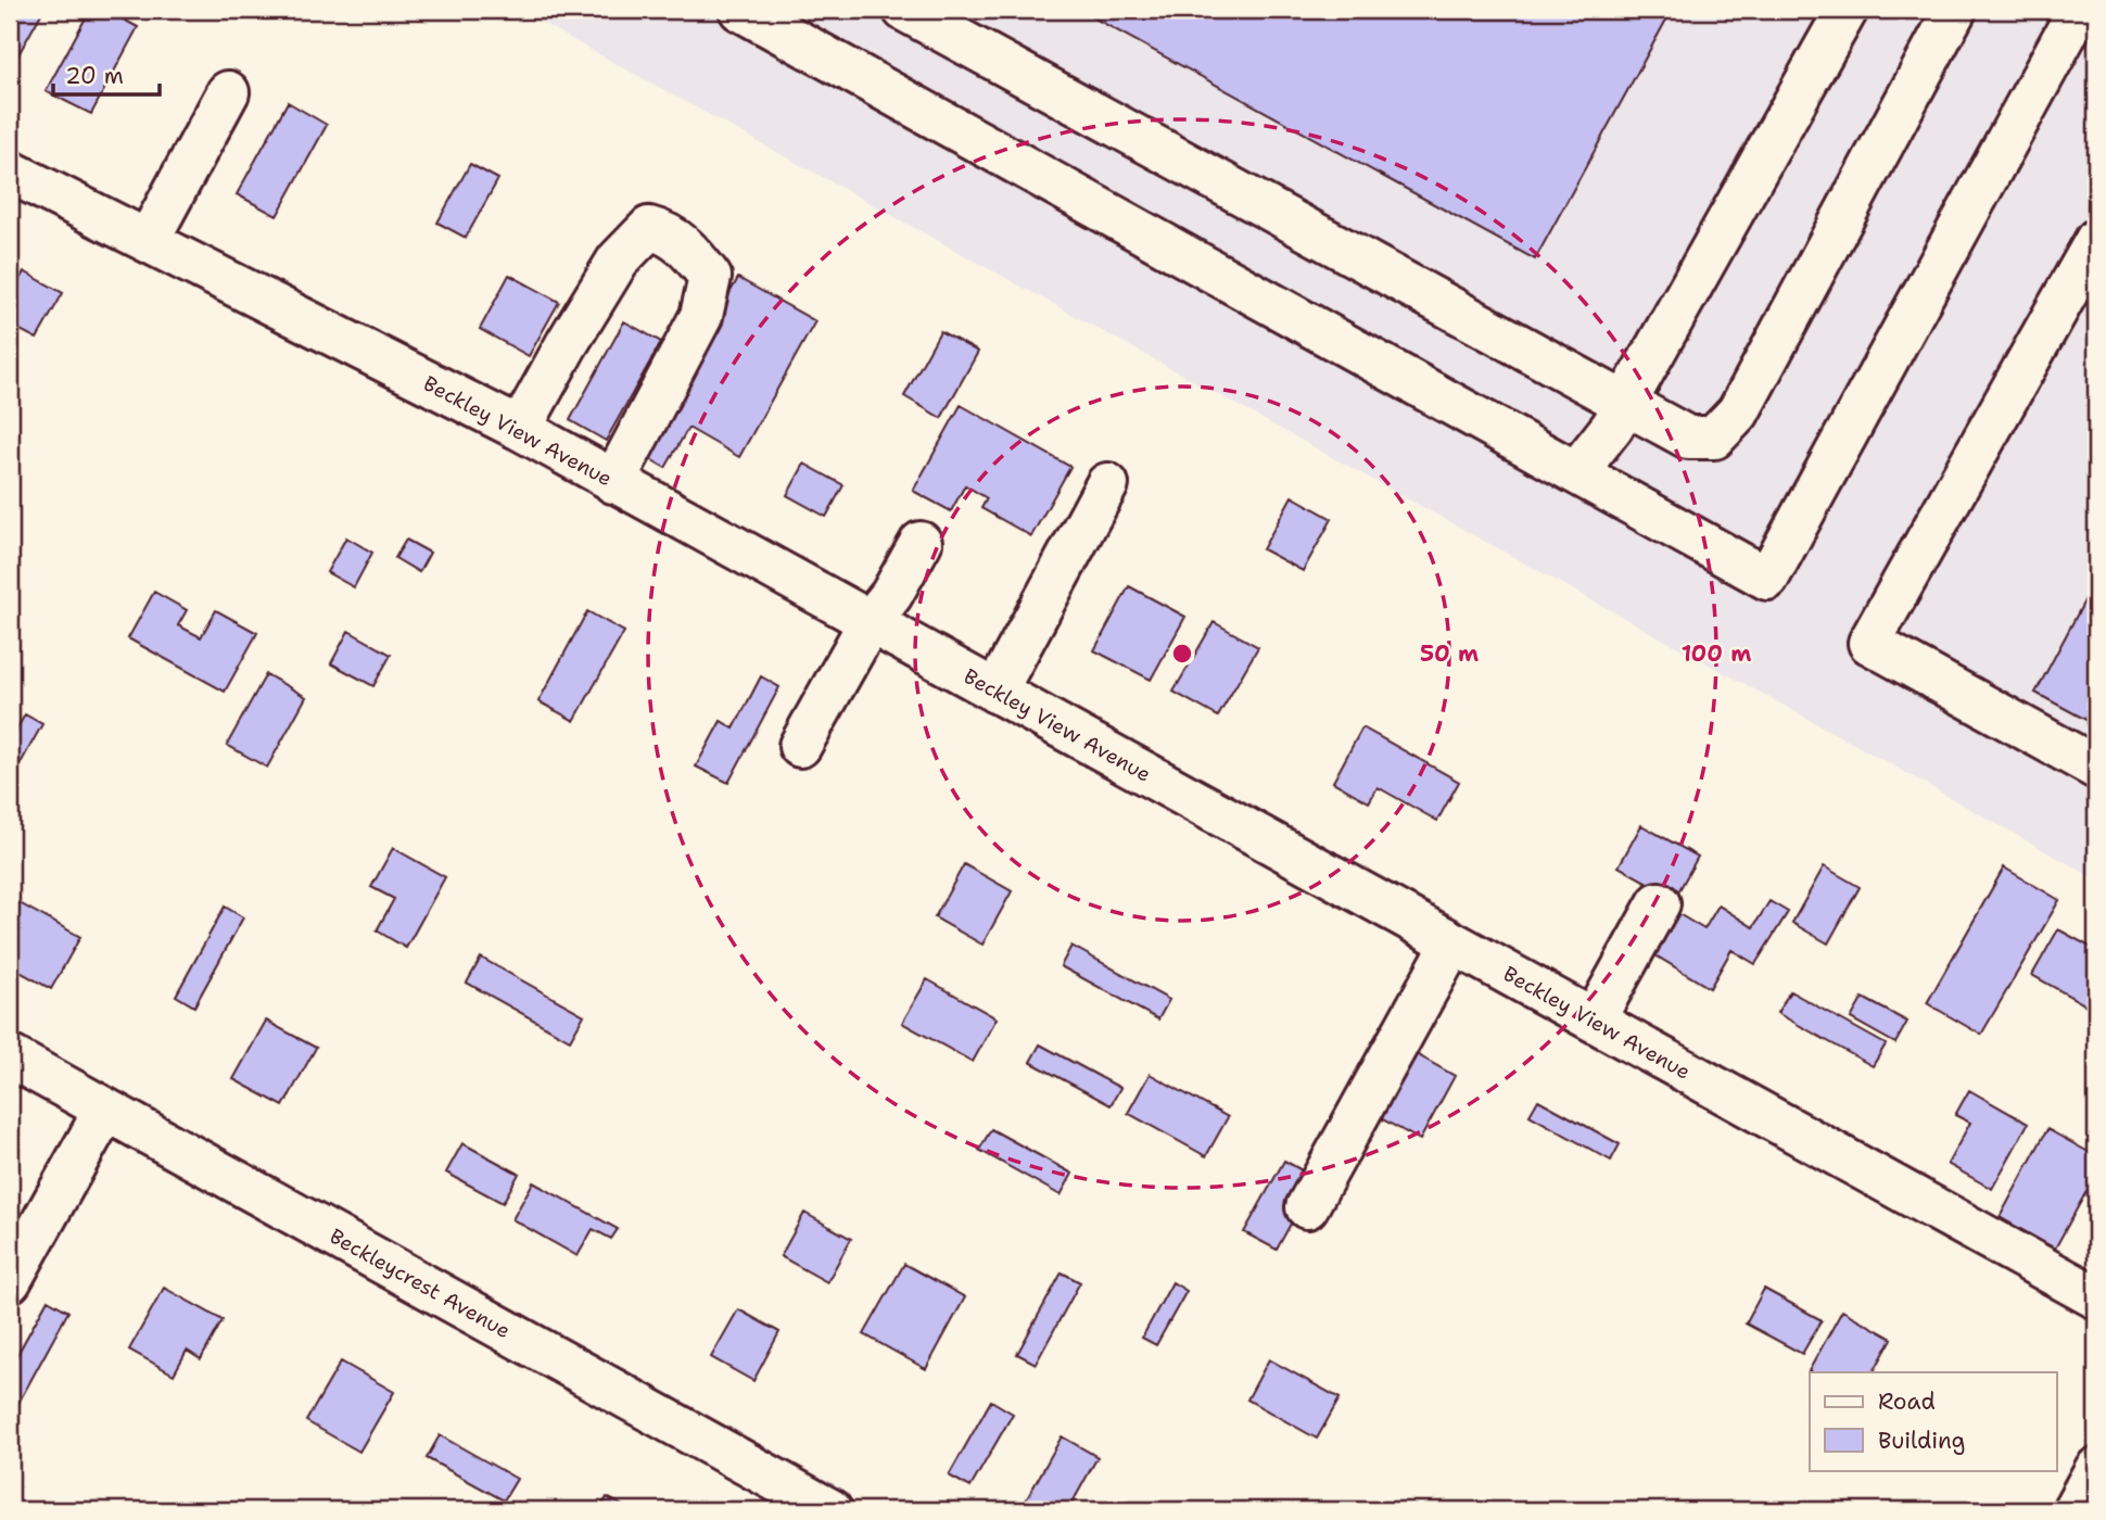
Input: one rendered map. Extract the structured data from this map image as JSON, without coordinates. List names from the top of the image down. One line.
{"streets":{"street":["Beckley View Avenue","Beckleycrest Avenue"]},"legend":["Road","Building"],"scale_bar":"20 m","rings":["50 m","100 m"]}
